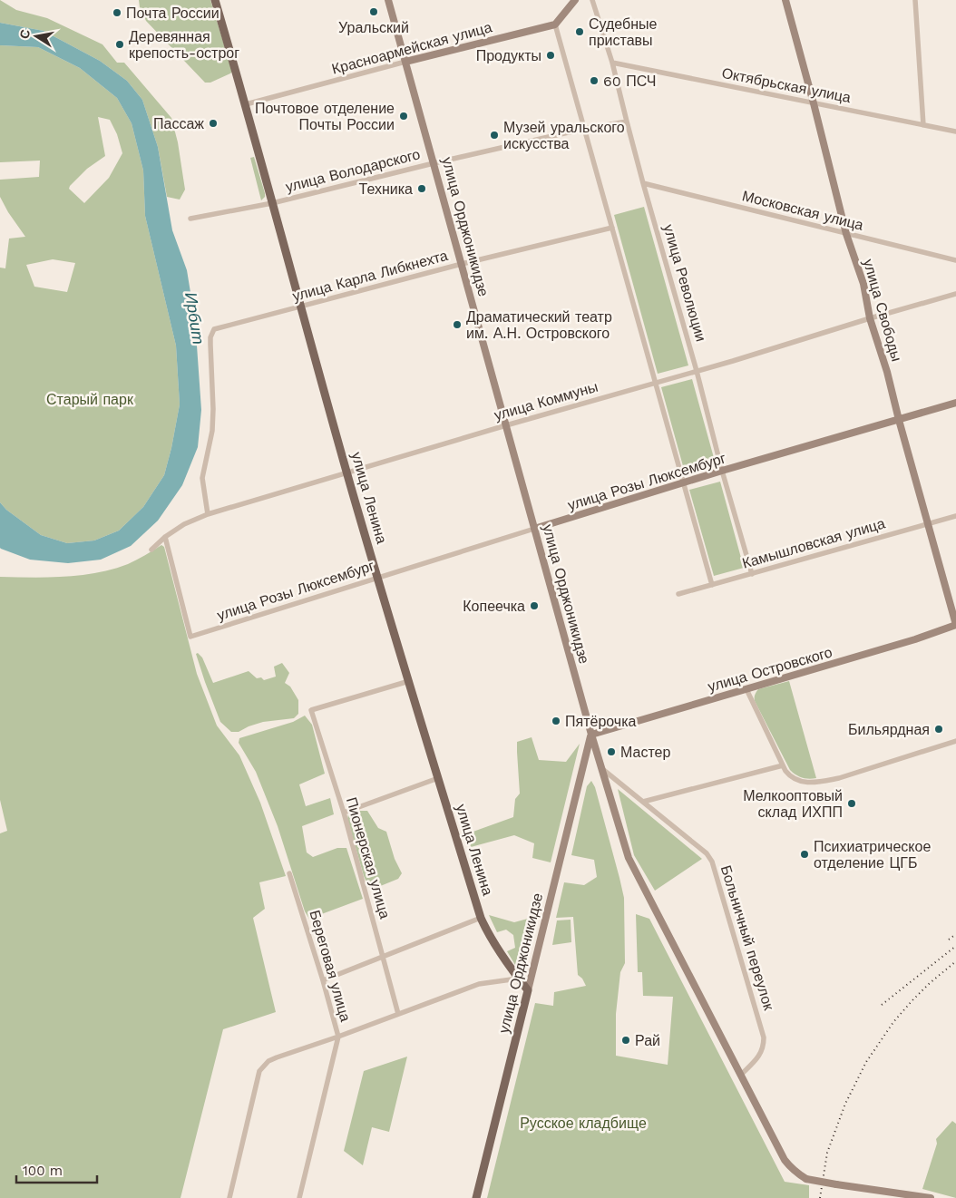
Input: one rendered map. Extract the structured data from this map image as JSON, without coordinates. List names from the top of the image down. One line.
{"streets":{"main road":["улица Орджоникидзе","улица Ленина"],"street":["Красноармейская улица","Октябрьская улица","улица Володарского","Московская улица","улица Карла Либкнехта","улица Революции","улица Свободы","улица Коммуны","улица Розы Люксембург","Камышловская улица","улица Островского","Пионерская улица","Больничный переулок","Береговая улица"]},"crossings":[["Красноармейская улица","улица Орджоникидзе"],["Красноармейская улица","улица Ленина"],["Октябрьская улица","улица Революции"],["Октябрьская улица","улица Свободы"],["улица Володарского","улица Орджоникидзе"],["улица Володарского","улица Революции"],["улица Володарского","улица Ленина"],["Московская улица","улица Революции"],["Московская улица","улица Свободы"],["улица Орджоникидзе","улица Карла Либкнехта"],["улица Орджоникидзе","улица Коммуны"],["улица Орджоникидзе","улица Розы Люксембург"],["улица Орджоникидзе","улица Ленина"],["улица Орджоникидзе","улица Островского"],["улица Карла Либкнехта","улица Коммуны"],["улица Карла Либкнехта","улица Ленина"],["улица Революции","улица Коммуны"],["улица Революции","улица Розы Люксембург"],["улица Революции","Камышловская улица"],["улица Свободы","улица Коммуны"],["улица Свободы","улица Розы Люксембург"],["улица Свободы","Камышловская улица"],["улица Свободы","улица Островского"],["улица Коммуны","улица Розы Люксембург"],["улица Коммуны","улица Ленина"],["улица Розы Люксембург","улица Ленина"],["улица Ленина","Пионерская улица"]],"water":["Ирбит"],"parks":["Старый парк","Русское кладбище"],"places":["Уральский","Почта России","Судебные приставы","Деревянная крепость-острог","Продукты","60 ПСЧ","Почтовое отделение Почты России","Пассаж","Музей уральского искусства","Техника","Драматический театр им. А.Н. Островского","Копеечка","Пятёрочка","Бильярдная","Мастер","Мелкооптовый склад ИХПП","Психиатрическое отделение ЦГБ","Рай"],"scale_bar":"100 m","north":"left"}
